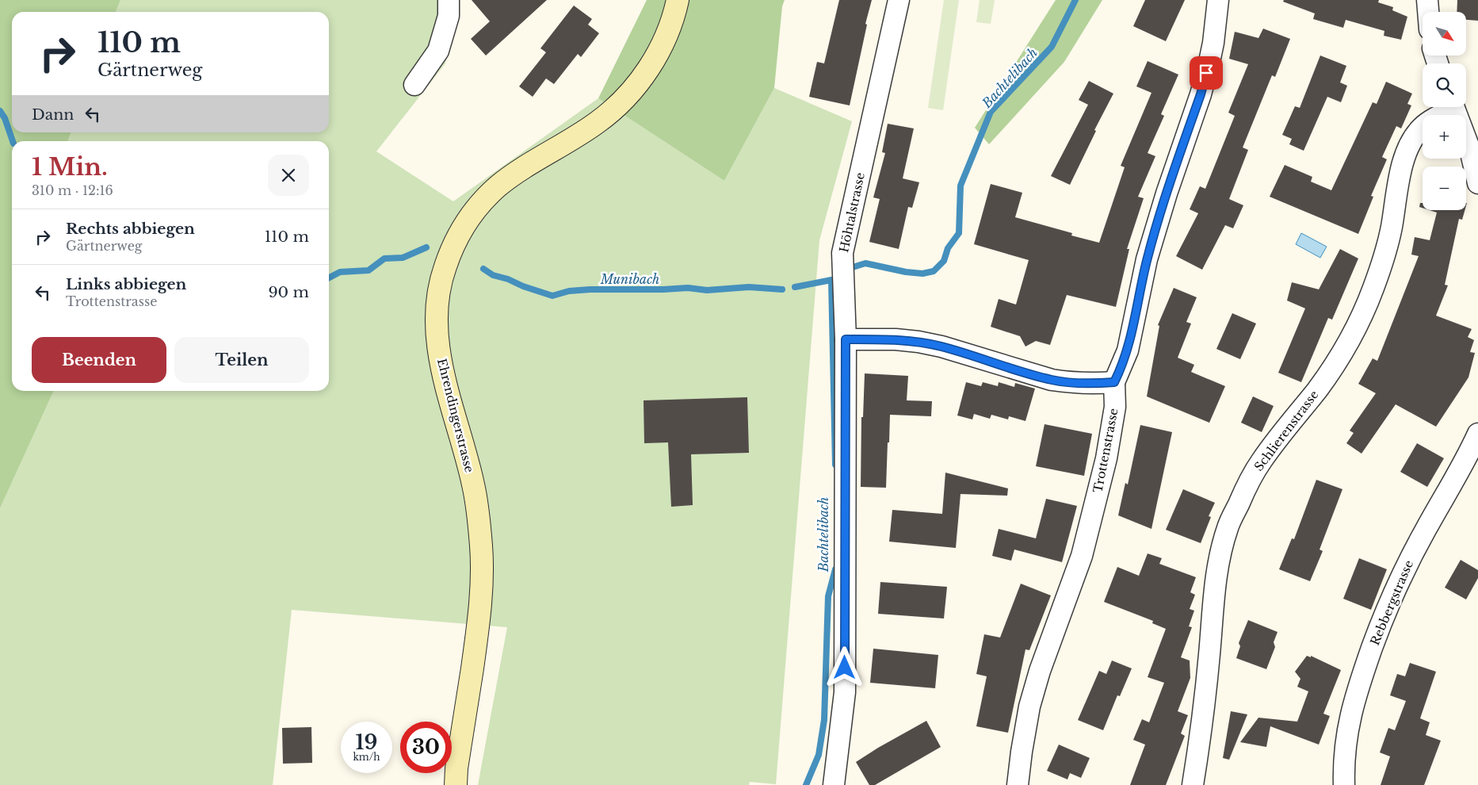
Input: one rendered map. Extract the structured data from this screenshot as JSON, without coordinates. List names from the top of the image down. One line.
{"streets":{"main road":["Ehrendingerstrasse"],"street":["Höhtalstrasse","Schlierenstrasse","Trottenstrasse","Rebbergstrasse"]},"water":["Bachtelibach","Munibach"],"north":"bottom right","page":{"map_buttons":["+","−"],"turn":["110 m","Gärtnerweg"],"then":"Dann","heading":["1 Min.","310 m · 12:16"],"list":[{"name":"Rechts abbiegen","note":"Gärtnerweg","value":"110 m"},{"name":"Links abbiegen","note":"Trottenstrasse","value":"90 m"}],"buttons":["Beenden","Teilen"],"speed":"19 km/h","limit":"30"}}
